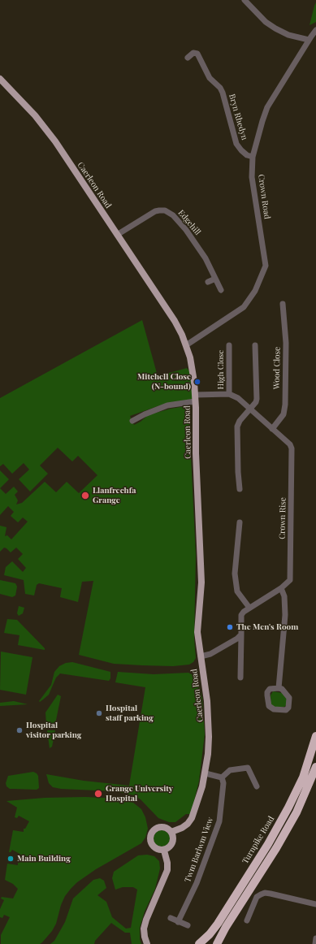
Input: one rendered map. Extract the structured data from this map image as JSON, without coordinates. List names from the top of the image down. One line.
{"streets":{"highway":["Turnpike Road"],"main road":["Caerleon Road"],"street":["Bryn Rhedyn","Crown Road","Edgehill","Wood Close","High Close","Crown Rise","Twm Barlwm View"]},"crossings":[["Bryn Rhedyn","Crown Road"],["Caerleon Road","Crown Road"],["Caerleon Road","Edgehill"],["Wood Close","Crown Rise"],["High Close","Crown Rise"]],"places":["Mitchell Close (N-bound)","Llanfrechfa Grange","The Men's Room","Hospital staff parking","Hospital visitor parking","Grange University Hospital","Main Building"]}
